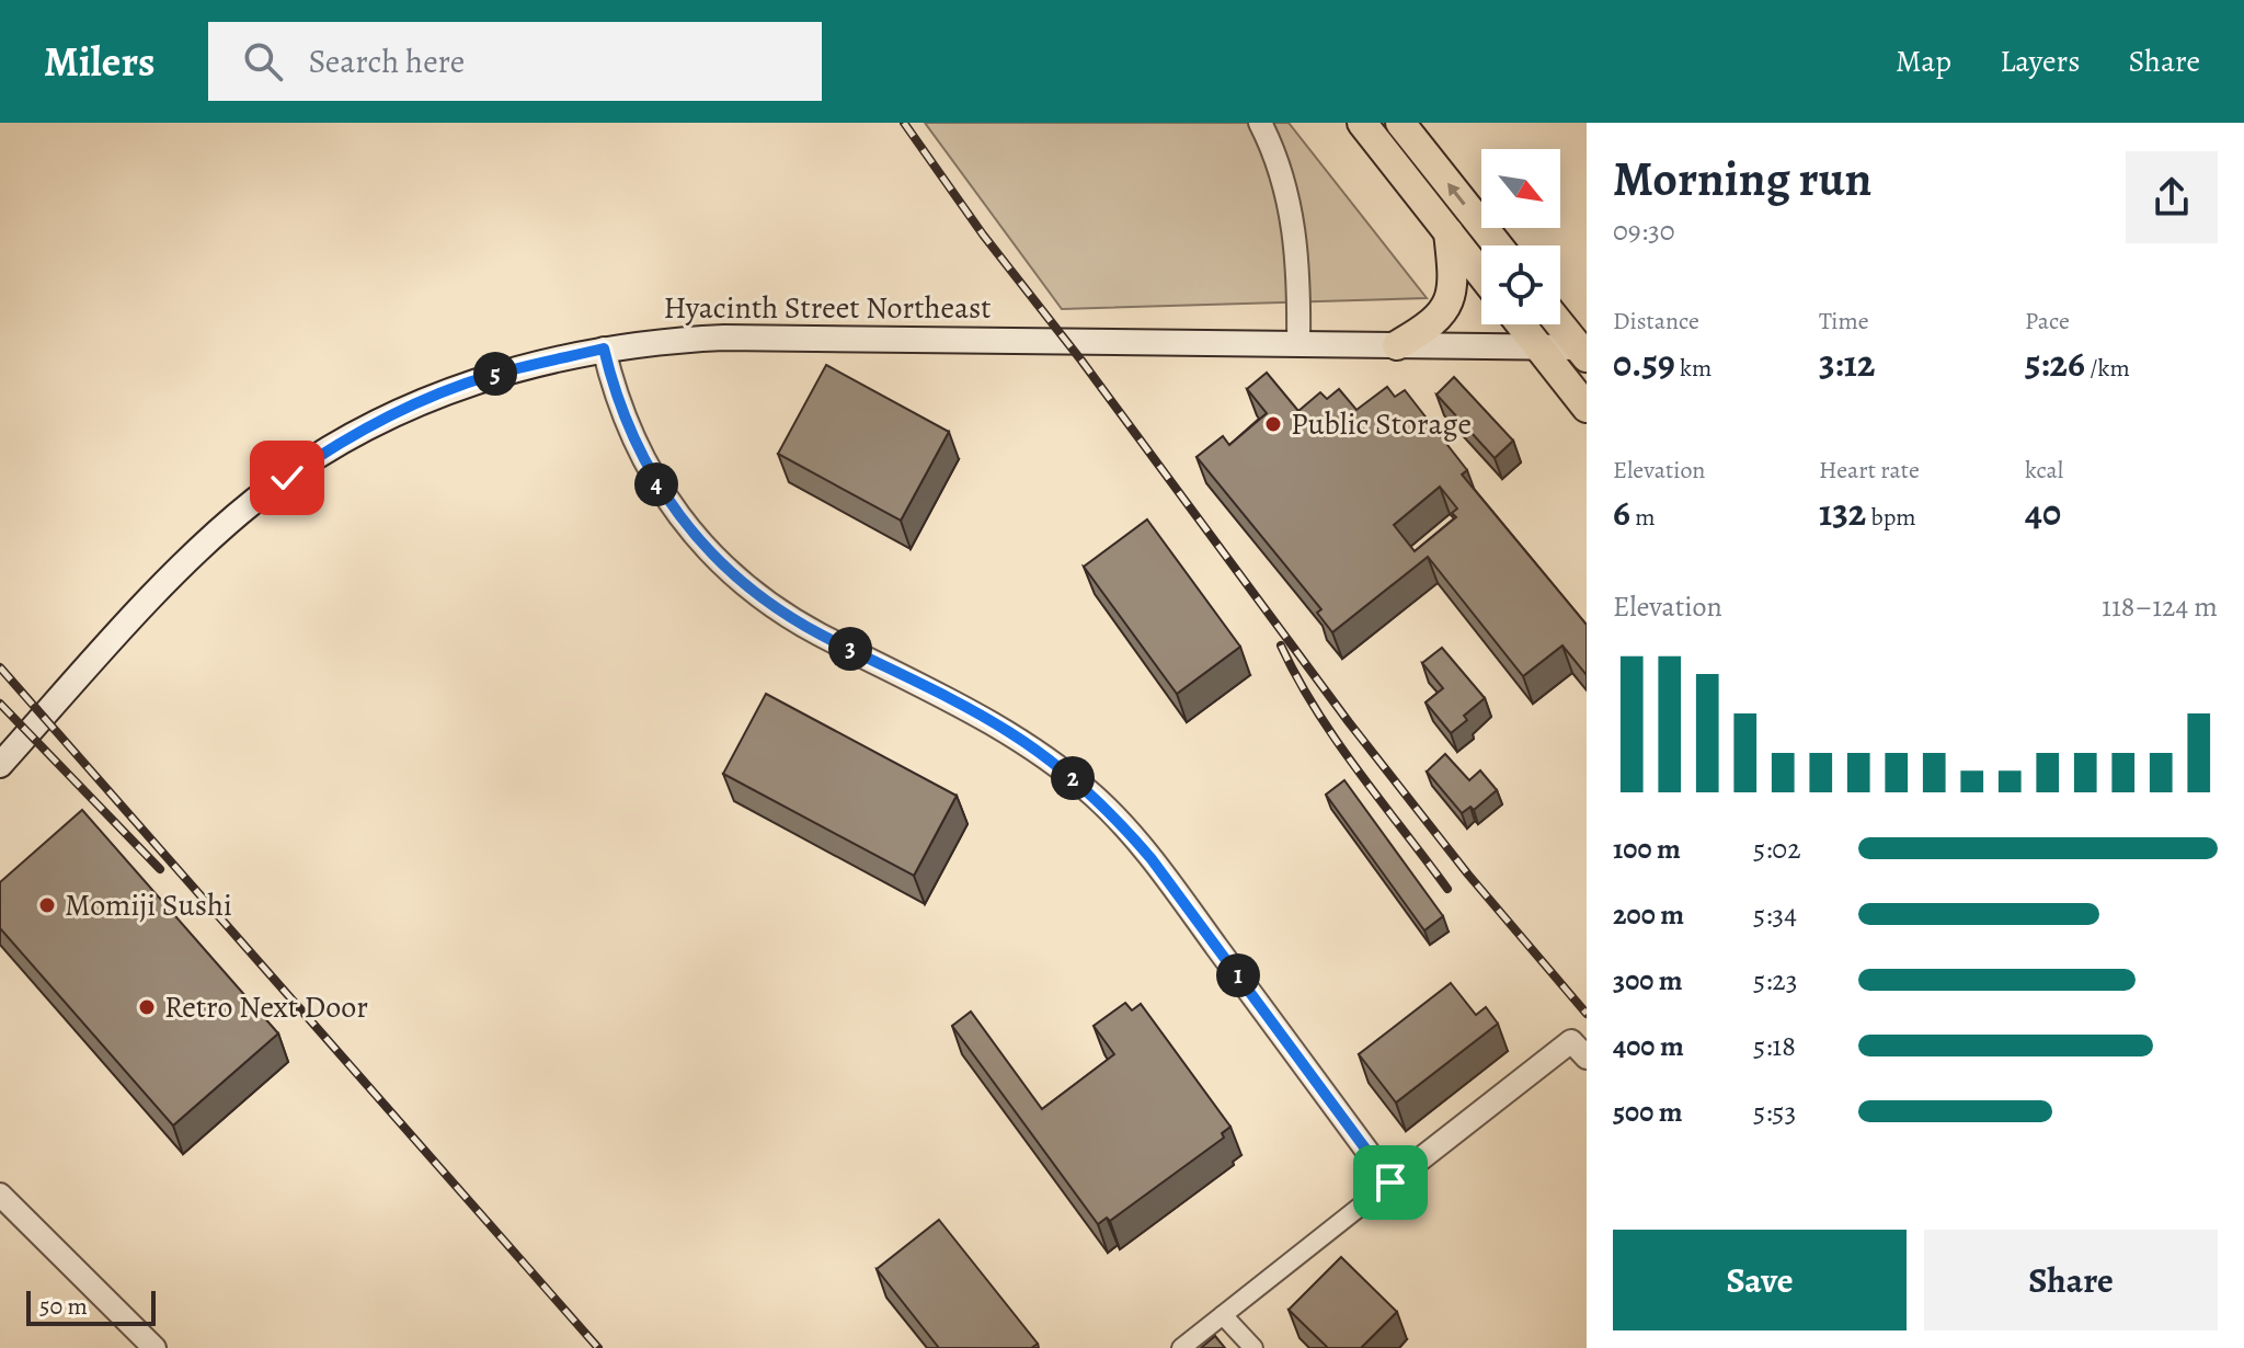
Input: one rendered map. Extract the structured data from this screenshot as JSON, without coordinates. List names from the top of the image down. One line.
{"streets":{"main road":["Hyacinth Street Northeast"]},"places":["Public Storage","Momiji Sushi","Retro Next Door"],"scale_bar":"50 m","north":"bottom right","page":{"header":"Milers","search":"Search here","nav":["Map","Layers","Share"],"heading":["Morning run","09:30"],"stats":[["Distance","0.59 km"],["Time","3:12"],["Pace","5:26 /km"],["Elevation","6 m"],["Heart rate","132 bpm"],["kcal","40"]],"pins":["5","4","3","2","1"],"chart":["Elevation","118–124 m"],"list":[{"name":"100 m","note":"5:02"},{"name":"200 m","note":"5:34"},{"name":"300 m","note":"5:23"},{"name":"400 m","note":"5:18"},{"name":"500 m","note":"5:53"}],"buttons":["Save","Share"],"scale":"50 m"}}
